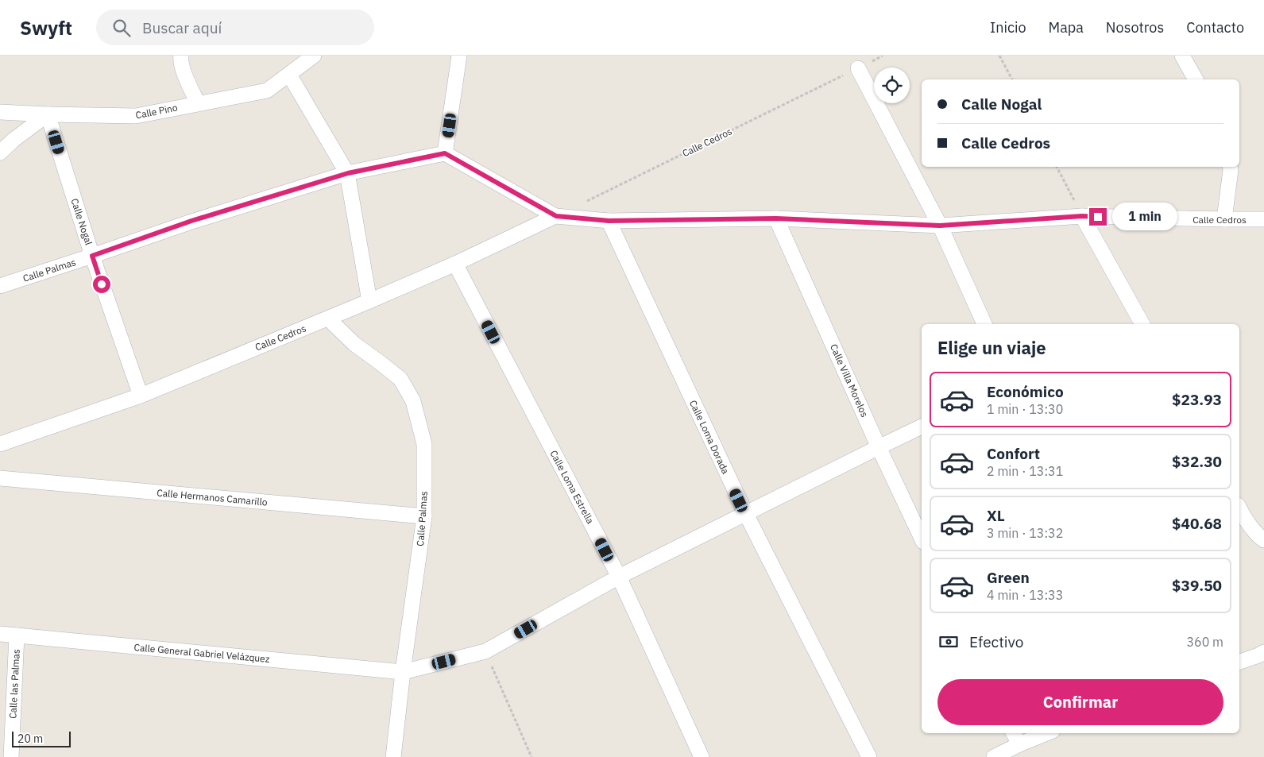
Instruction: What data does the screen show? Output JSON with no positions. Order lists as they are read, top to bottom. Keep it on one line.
{"streets":{"street":["Calle Pino","Calle Cedros","Calle Nogal","Calle Palmas","Calle Villa Morelos","Calle Loma Dorada","Calle Loma Estrella","Calle Hermanos Camarillo","Calle General Gabriel Velázquez","Calle las Palmas"]},"crossings":[["Calle Pino","Calle Nogal"],["Calle Cedros","Calle Nogal"],["Calle Cedros","Calle Palmas"],["Calle Cedros","Calle Villa Morelos"],["Calle Cedros","Calle Loma Dorada"],["Calle Cedros","Calle Loma Estrella"],["Calle Nogal","Calle Palmas"],["Calle Palmas","Calle Hermanos Camarillo"],["Calle Palmas","Calle General Gabriel Velázquez"],["Calle Villa Morelos","Calle General Gabriel Velázquez"],["Calle Loma Dorada","Calle General Gabriel Velázquez"],["Calle Loma Estrella","Calle General Gabriel Velázquez"],["Calle General Gabriel Velázquez","Calle las Palmas"]],"scale_bar":"20 m","page":{"header":"Swyft","search":"Buscar aquí","nav":["Inicio","Mapa","Nosotros","Contacto"],"banner":["Calle Nogal","Calle Cedros"],"bubble":"1 min","heading":"Elige un viaje","list":[{"name":"Económico","note":"1 min · 13:30","value":"$23.93"},{"name":"Confort","note":"2 min · 13:31","value":"$32.30"},{"name":"XL","note":"3 min · 13:32","value":"$40.68"},{"name":"Green","note":"4 min · 13:33","value":"$39.50"}],"pay":["Efectivo","360 m"],"buttons":"Confirmar","scale":"20 m"}}
